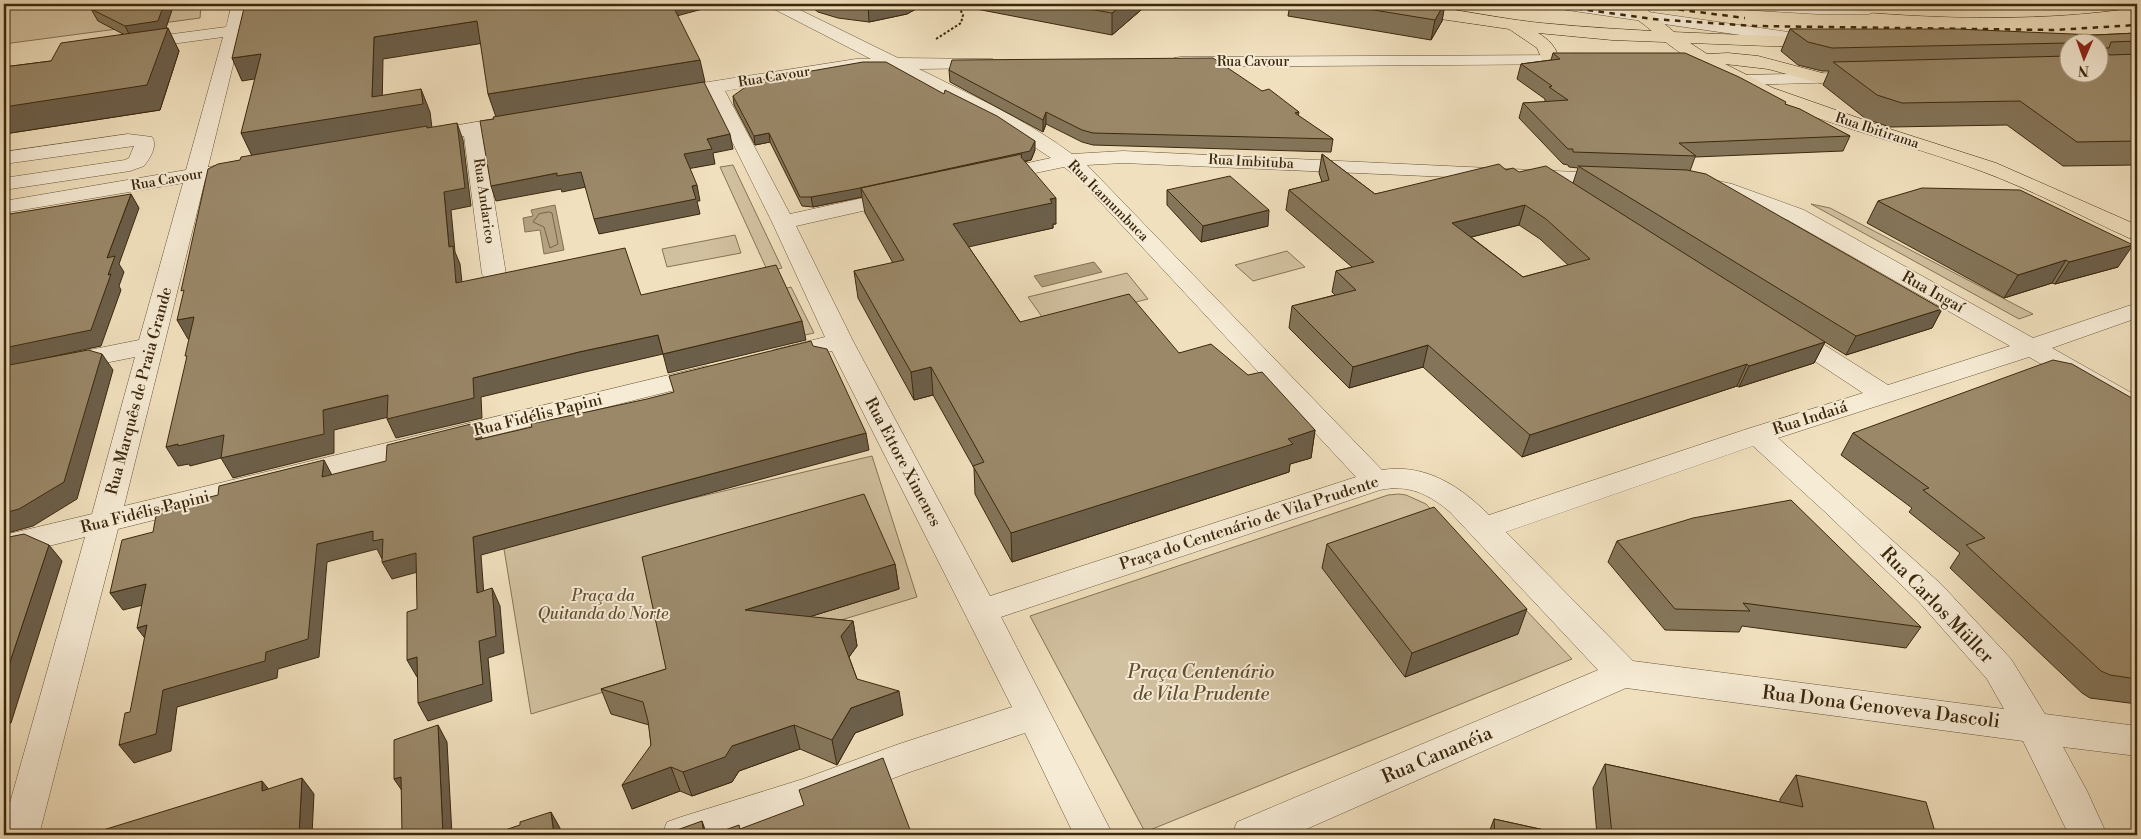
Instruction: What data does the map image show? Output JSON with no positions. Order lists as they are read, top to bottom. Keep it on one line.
{"streets":{"main road":["Rua Ibitirama"],"street":["Rua Cavour","Rua Imbituba","Rua Andarico","Rua Itamumbuca","Rua Ingaí","Rua Marquês de Praia Grande","Rua Fidélis Papini","Rua Indaiá","Rua Ettore Ximenes","Praça do Centenário de Vila Prudente","Rua Carlos Müller","Rua Dona Genoveva Dascoli","Rua Cananéia"]},"crossings":[["Rua Cavour","Rua Itamumbuca"],["Rua Cavour","Rua Marquês de Praia Grande"],["Rua Cavour","Rua Ettore Ximenes"],["Rua Imbituba","Rua Itamumbuca"],["Rua Itamumbuca","Praça do Centenário de Vila Prudente"],["Rua Ingaí","Rua Indaiá"],["Rua Marquês de Praia Grande","Rua Fidélis Papini"],["Rua Indaiá","Praça do Centenário de Vila Prudente"],["Rua Indaiá","Rua Carlos Müller"],["Rua Ettore Ximenes","Praça do Centenário de Vila Prudente"],["Praça do Centenário de Vila Prudente","Rua Dona Genoveva Dascoli"],["Praça do Centenário de Vila Prudente","Rua Cananéia"],["Rua Carlos Müller","Rua Dona Genoveva Dascoli"],["Rua Dona Genoveva Dascoli","Rua Cananéia"]],"parks":["Praça da Quitanda do Norte","Praça Centenário de Vila Prudente"],"north":"bottom"}
